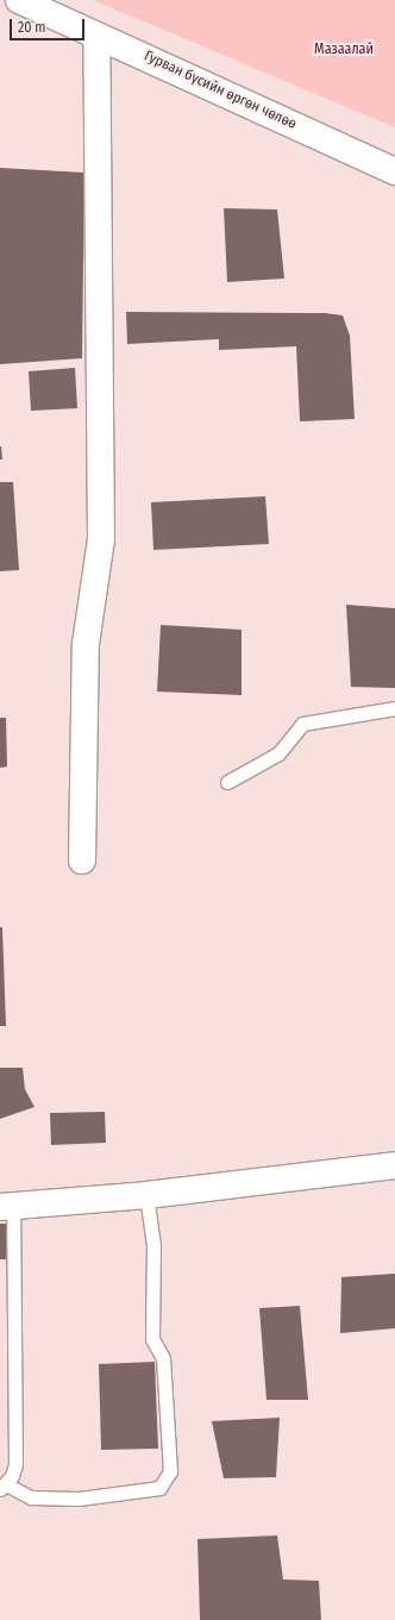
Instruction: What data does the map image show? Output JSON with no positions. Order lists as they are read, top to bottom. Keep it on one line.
{"streets":{"street":["Гурван бүсийн өргөн чөлөө"]},"parks":["Мазаалай"],"scale_bar":"20 m"}
